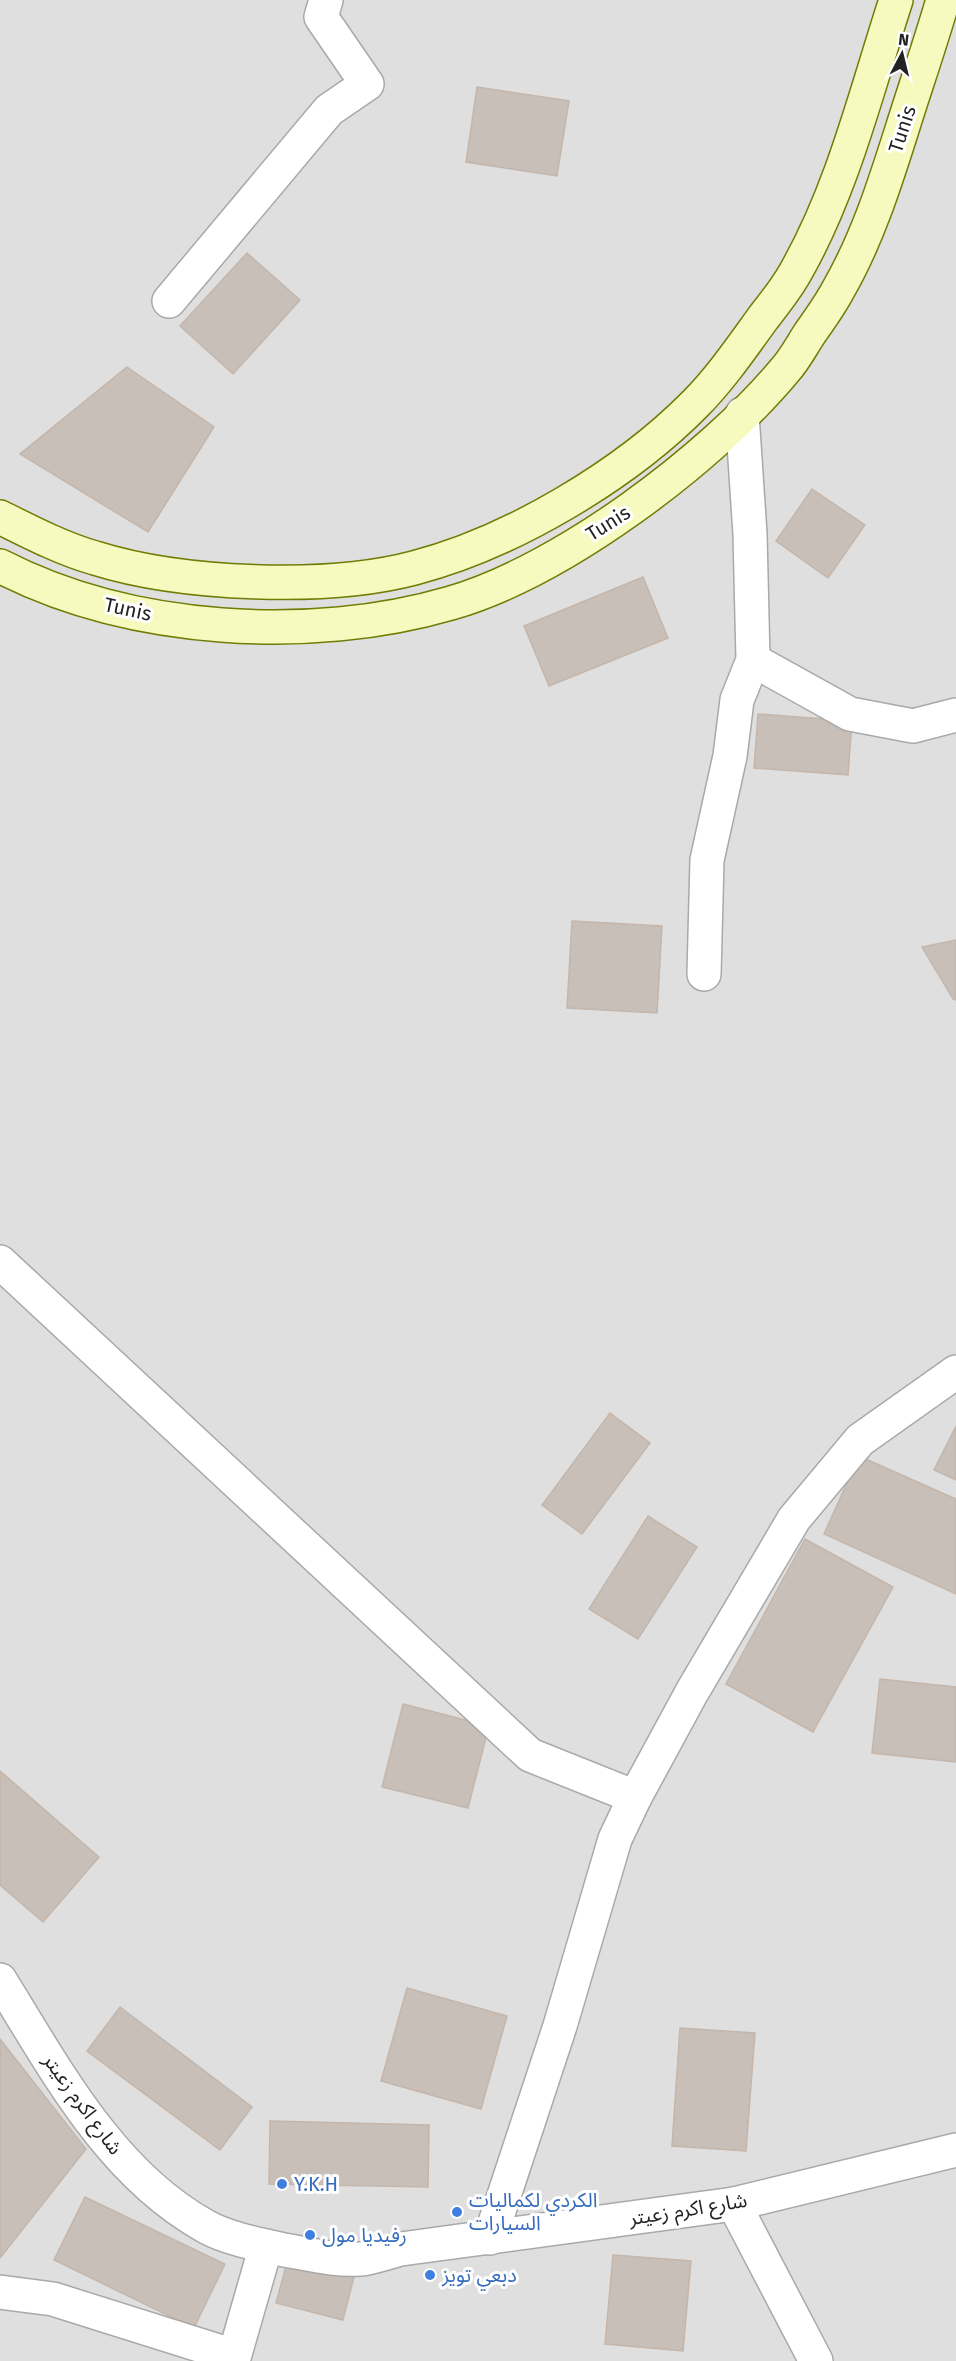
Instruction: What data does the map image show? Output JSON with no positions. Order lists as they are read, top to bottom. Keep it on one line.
{"streets":{"main road":["Tunis"],"street":["شارع اكرم زعيتر"]},"places":["Y.K.H","الكردي لكماليات السيارات","رفيديا مول","دبعي تويز"],"north":"top"}
